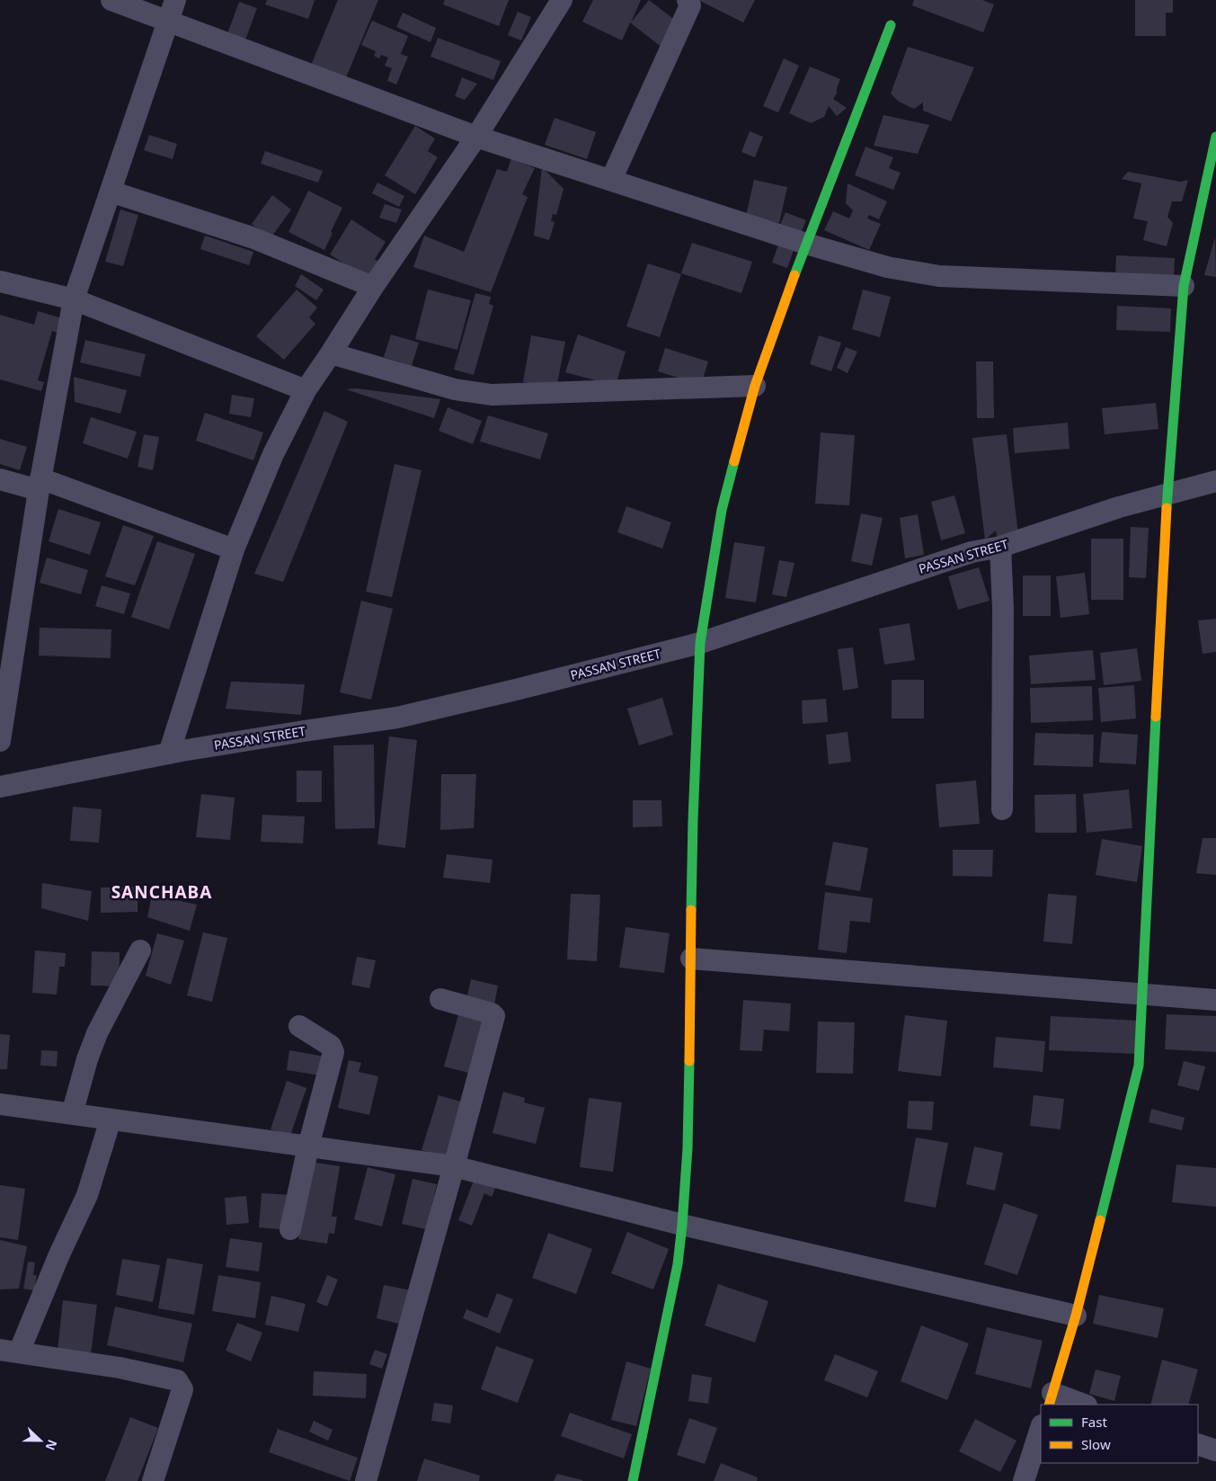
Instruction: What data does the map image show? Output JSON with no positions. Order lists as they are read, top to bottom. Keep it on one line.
{"streets":{"street":["PASSAN STREET"]},"districts":["SANCHABA"],"legend":["Fast","Slow"],"north":"right"}
